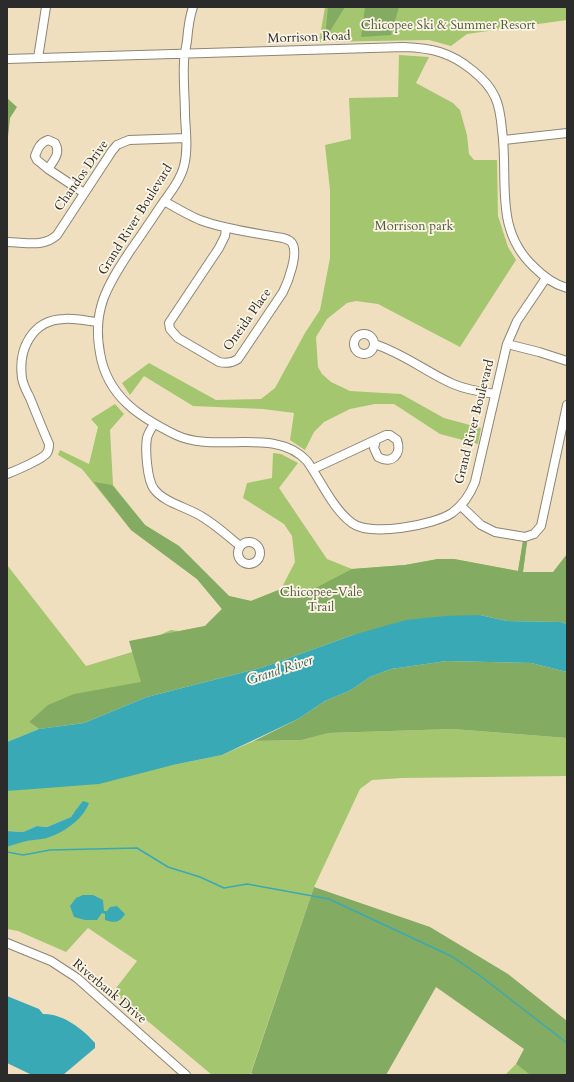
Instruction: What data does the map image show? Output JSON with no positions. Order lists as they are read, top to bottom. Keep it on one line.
{"streets":{"street":["Morrison Road","Chandos Drive","Grand River Boulevard","Oneida Place","Riverbank Drive"]},"crossings":[["Morrison Road","Grand River Boulevard"],["Chandos Drive","Grand River Boulevard"],["Grand River Boulevard","Oneida Place"]],"water":["Grand River"],"parks":["Chicopee Ski & Summer Resort","Morrison park","Chicopee-Vale Trail"]}
